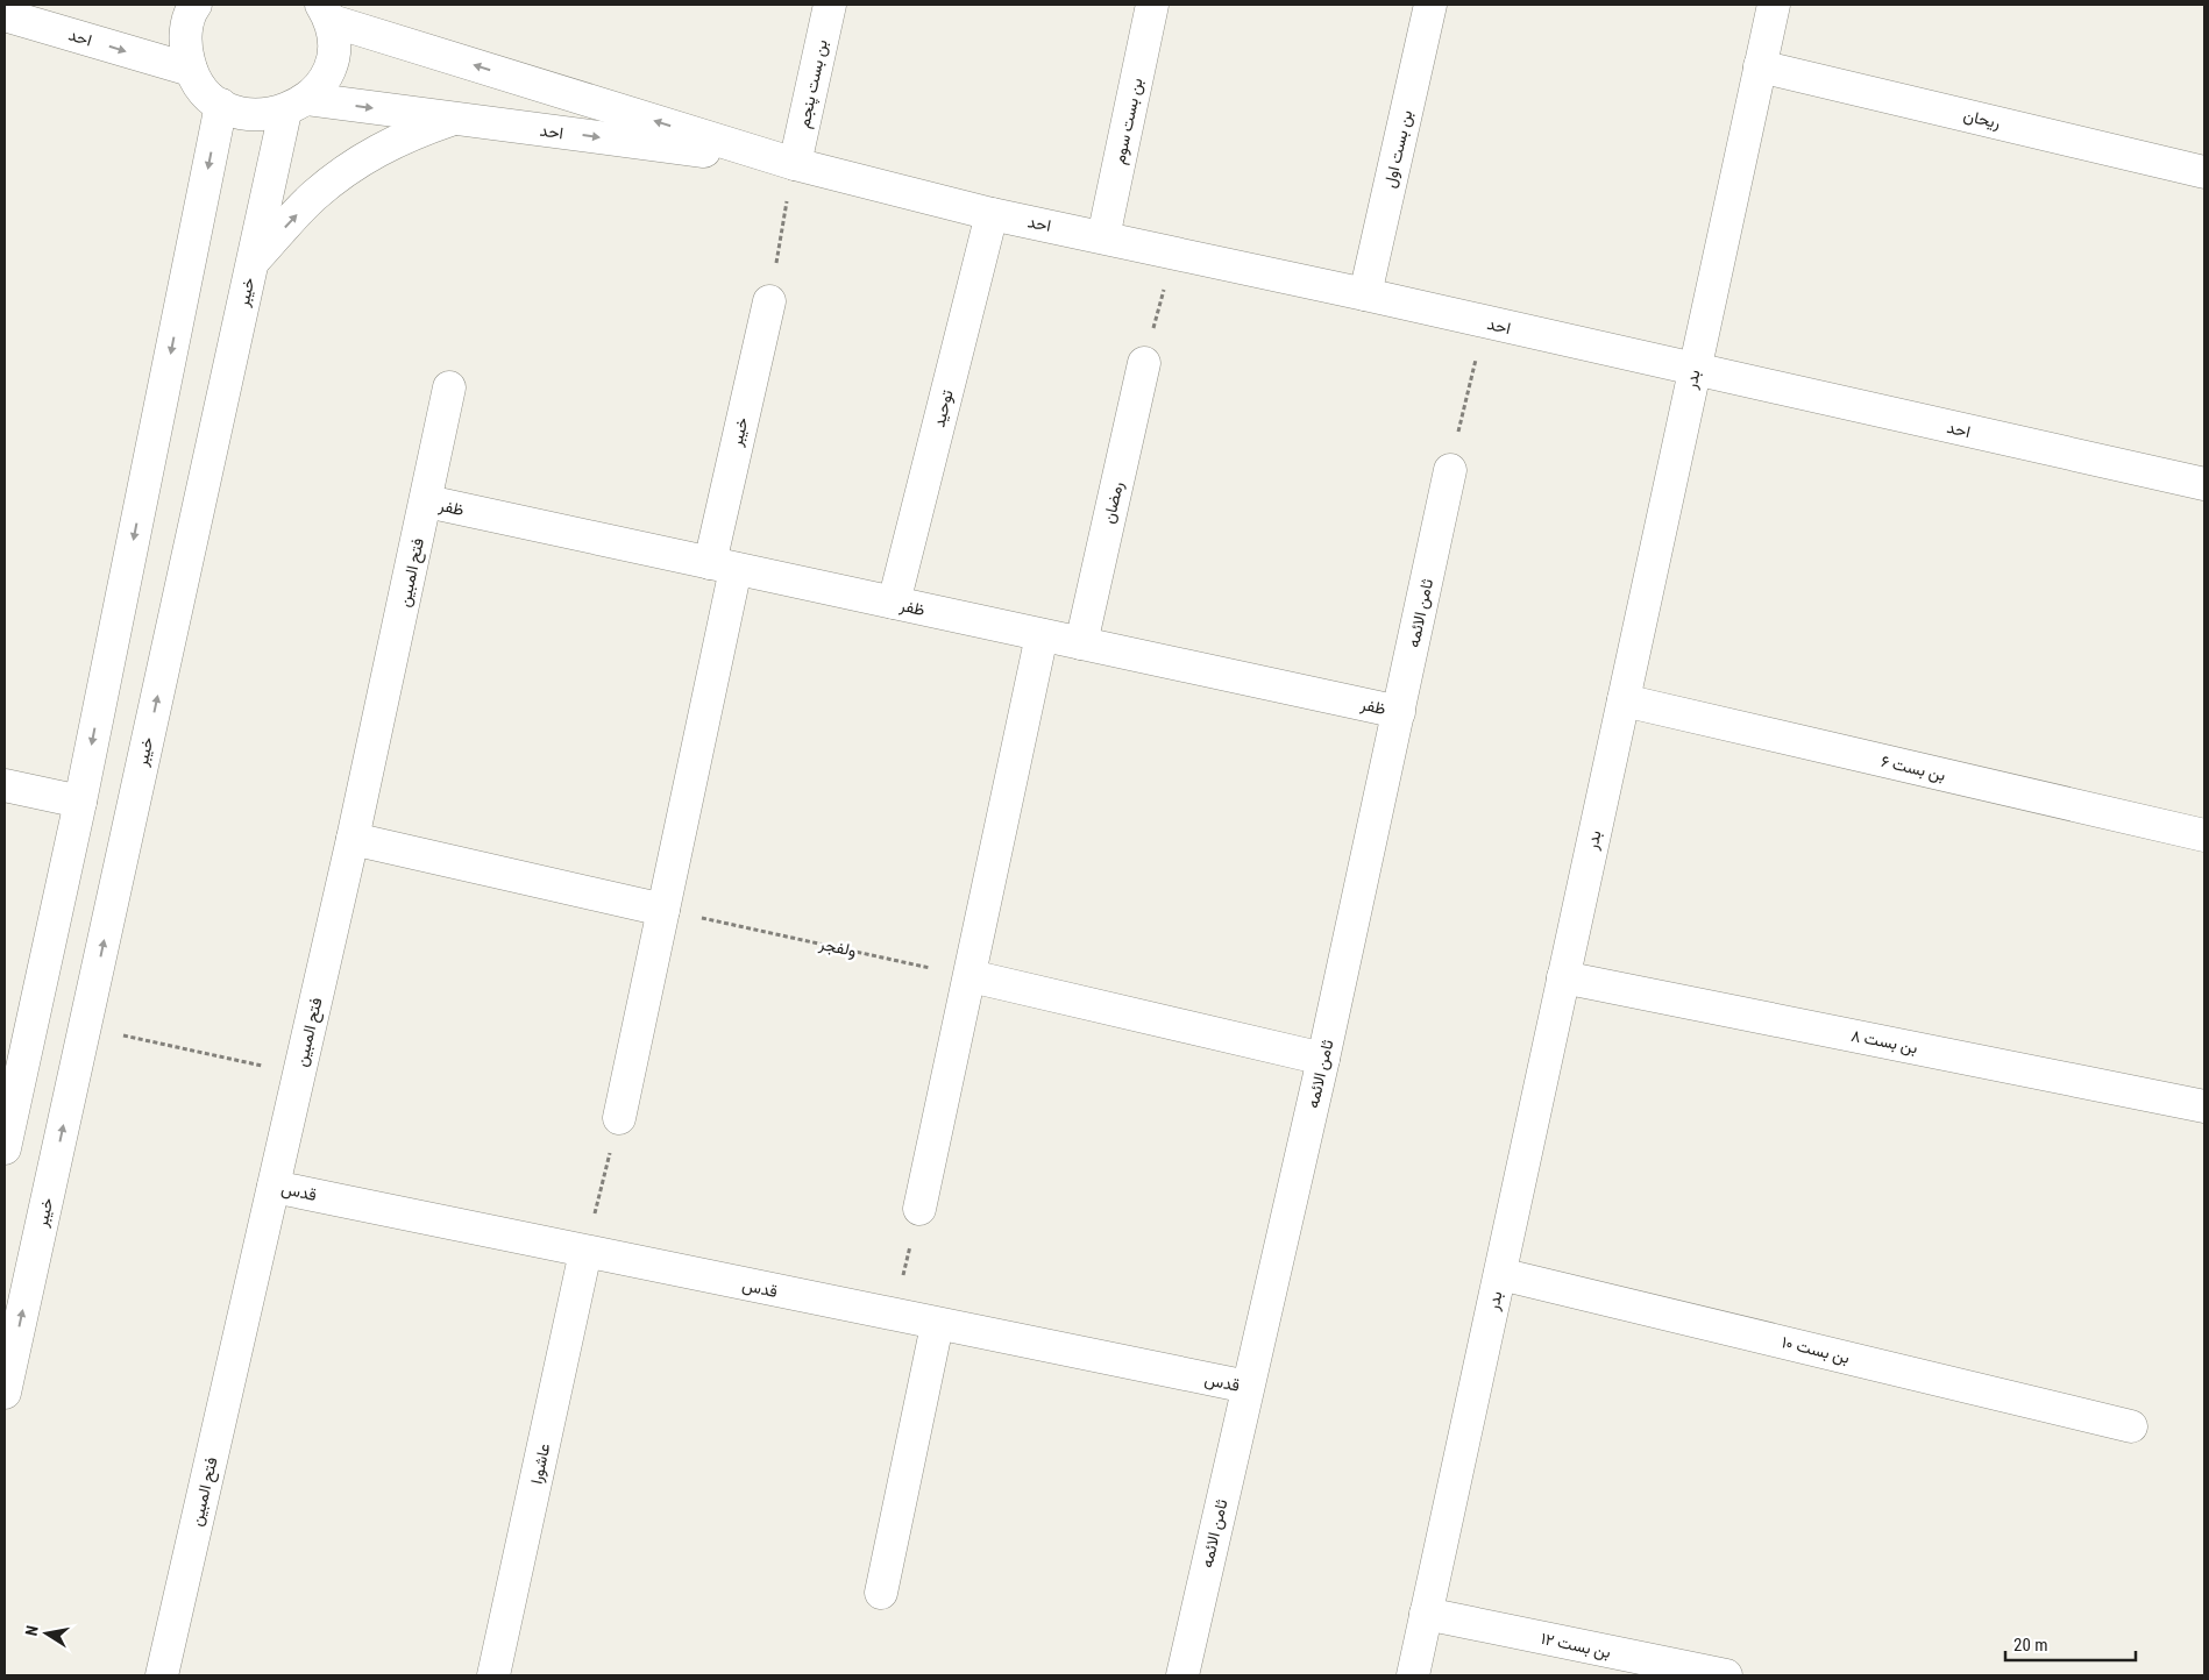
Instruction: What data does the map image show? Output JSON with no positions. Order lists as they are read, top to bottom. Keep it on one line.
{"streets":{"street":["احد","بن بست پنجم","ریحان","بن بست سوم","بن بست اول","خیبر","بدر","توحید","رمضان","ظفر","فتح المبین","ثامن الائمه","بن بست ۶","بن بست ۸","قدس","بن بست ۱۰","عاشورا","بن بست ۱۲"],"path":["ولفجر"]},"crossings":[["احد","بن بست پنجم"],["احد","بن بست سوم"],["احد","بن بست اول"],["احد","خیبر"],["احد","بدر"],["احد","توحید"],["ریحان","بدر"],["خیبر","ظفر"],["خیبر","ولفجر"],["بدر","بن بست ۶"],["بدر","بن بست ۸"],["بدر","بن بست ۱۰"],["بدر","بن بست ۱۲"],["توحید","ظفر"],["رمضان","ظفر"],["ظفر","فتح المبین"],["ظفر","ثامن الائمه"],["فتح المبین","قدس"],["ثامن الائمه","قدس"],["قدس","عاشورا"]],"scale_bar":"20 m","north":"left"}
